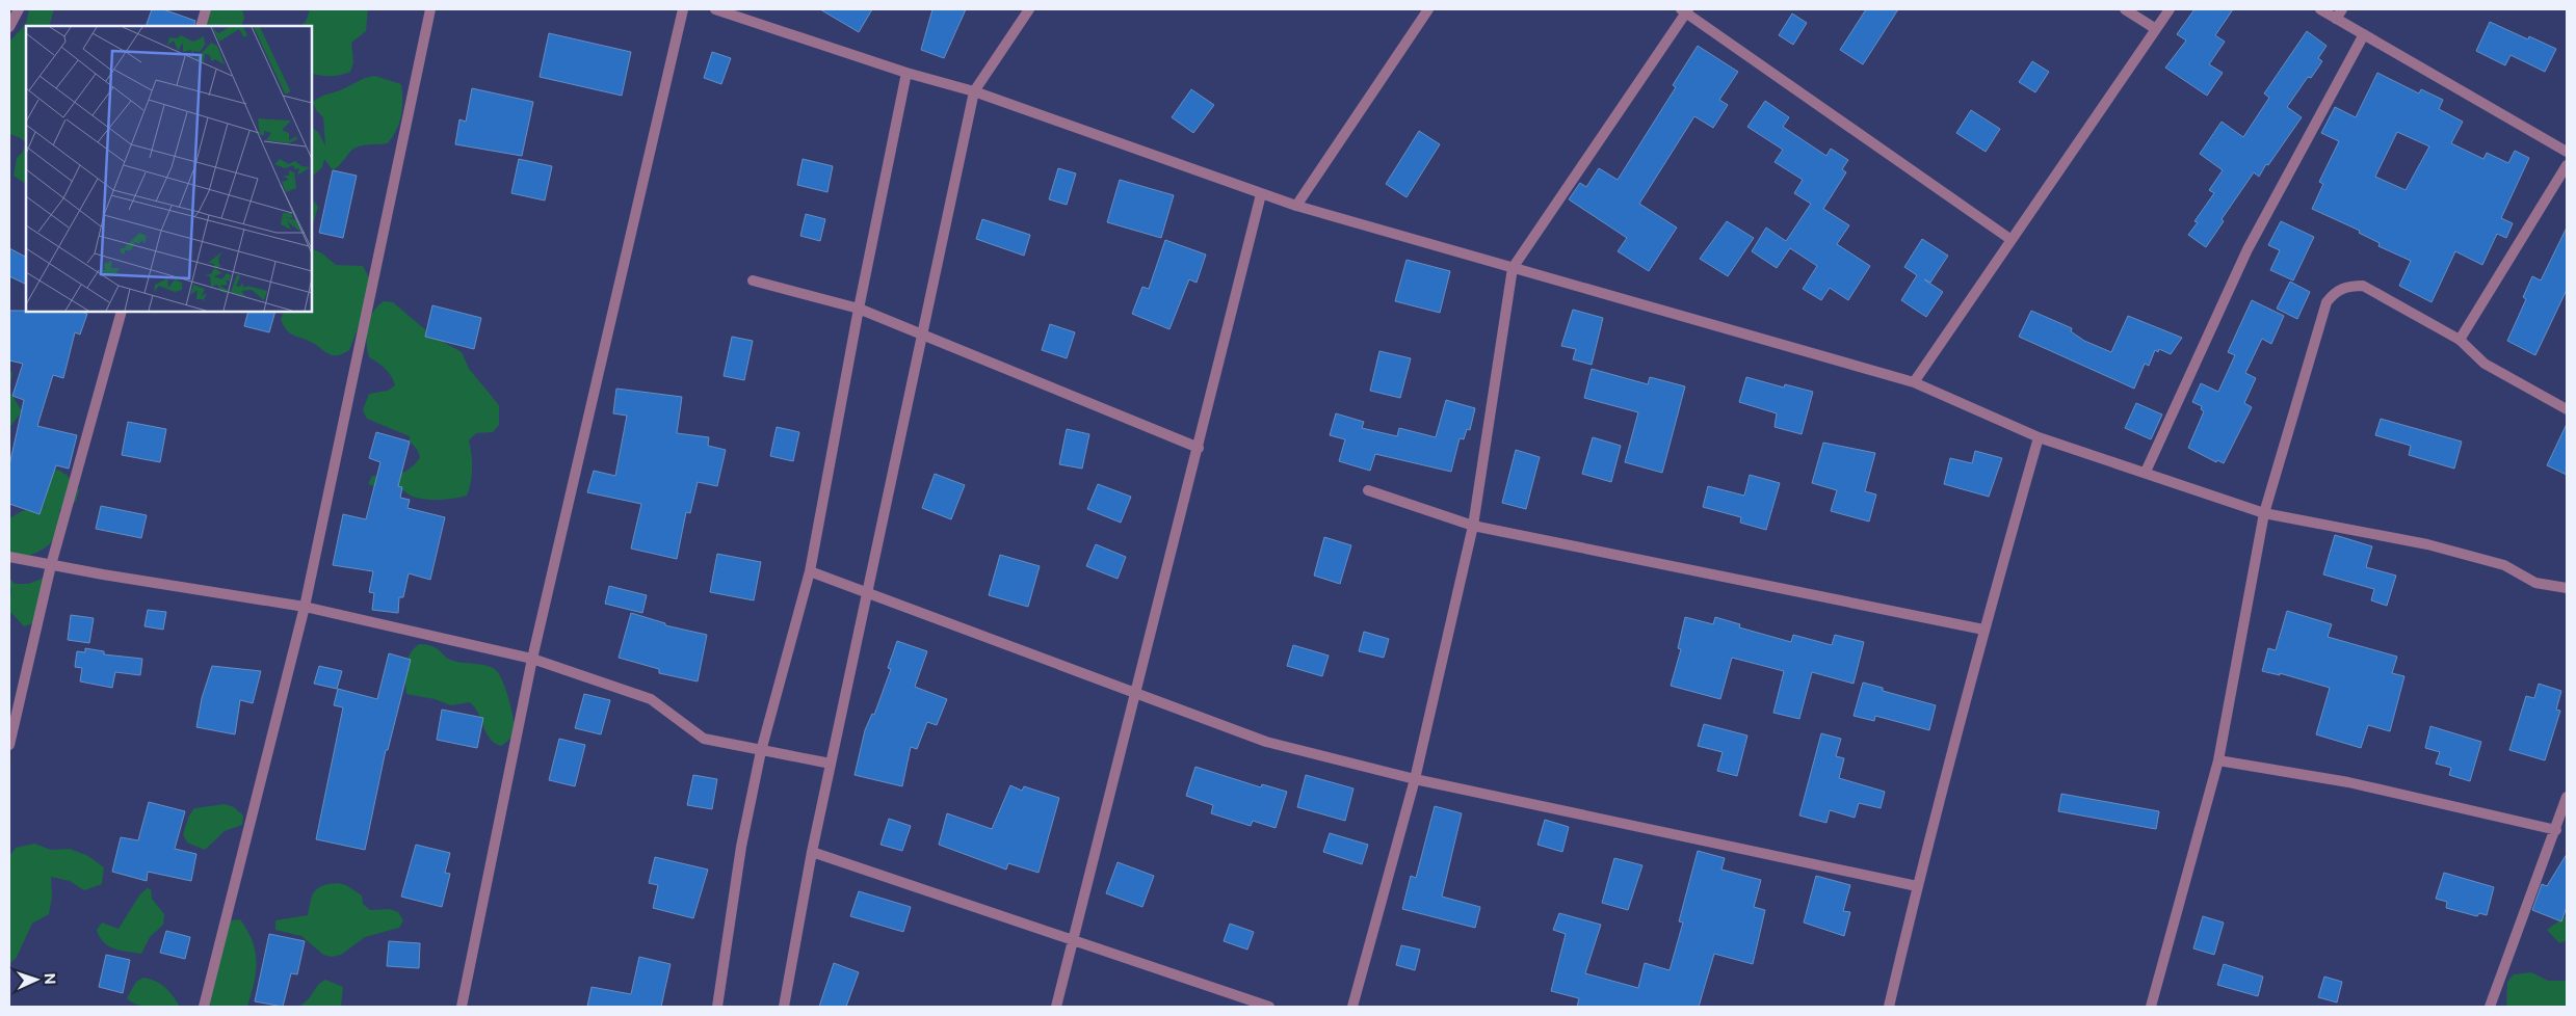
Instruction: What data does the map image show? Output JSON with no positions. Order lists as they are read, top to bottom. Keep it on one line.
{"north":"right"}
